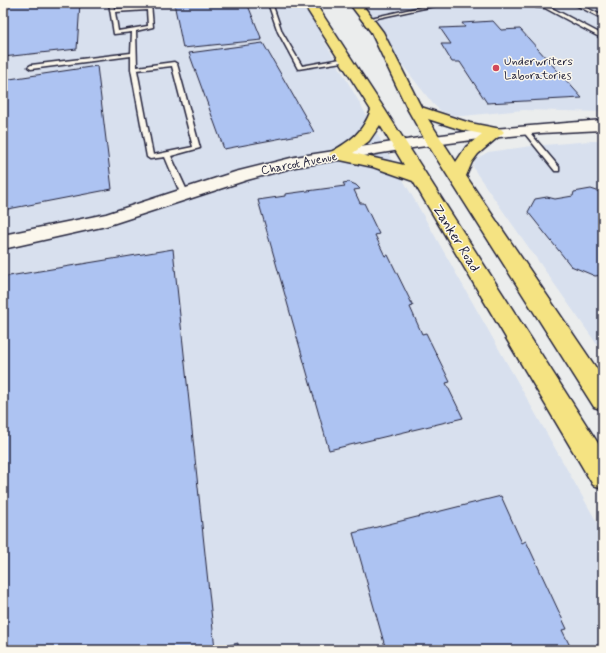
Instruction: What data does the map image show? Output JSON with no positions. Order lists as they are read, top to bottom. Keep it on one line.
{"streets":{"main road":["Charcot Avenue","Zanker Road"]},"crossings":[["Charcot Avenue","Zanker Road"]],"places":["Underwriters Laboratories"]}
